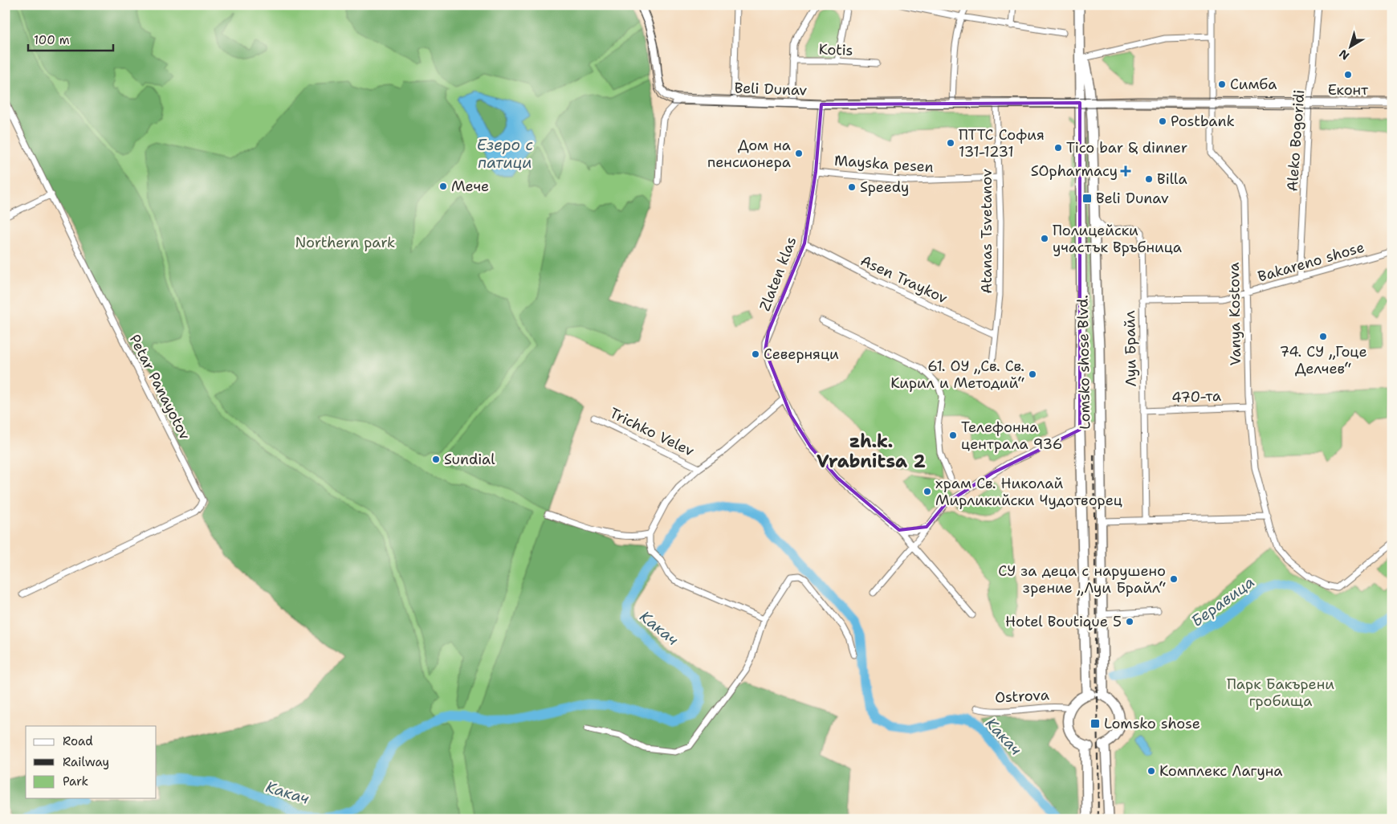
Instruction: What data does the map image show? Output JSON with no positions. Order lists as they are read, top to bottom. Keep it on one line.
{"streets":{"main road":["Lomsko shose Blvd."],"street":["Kotis","Beli Dunav","Aleko Bogoridi","Mayska pesen","Atanas Tsvetanov","Bakareno shose","Zlaten klas","Asen Traykov","Vanya Kostova","Луи Брайл","Petar Panayotov","470-та","Trichko Velev","Ostrova"]},"crossings":[["Beli Dunav","Aleko Bogoridi"],["Beli Dunav","Atanas Tsvetanov"],["Beli Dunav","Zlaten klas"],["Beli Dunav","Vanya Kostova"],["Beli Dunav","Lomsko shose Blvd."],["Aleko Bogoridi","Bakareno shose"],["Mayska pesen","Atanas Tsvetanov"],["Mayska pesen","Zlaten klas"],["Atanas Tsvetanov","Asen Traykov"],["Bakareno shose","Vanya Kostova"],["Bakareno shose","Луи Брайл"],["Zlaten klas","Asen Traykov"],["Zlaten klas","Trichko Velev"],["Vanya Kostova","470-та"],["Луи Брайл","Lomsko shose Blvd."],["Луи Брайл","470-та"]],"districts":["zh.k. Vrabnitsa 2"],"water":["Езеро с патици","Беравица","Какач"],"parks":["Northern park","Парк Бакърени гробища"],"places":{"other":["Еконт","Симба","Postbank","ПТТС София 131-1231","Tico bar & dinner","Дом на пенсионера","Billa","Мече","Speedy","Полицейски участък Връбница","74. СУ „Гоце Делчев“","Северняци","61. ОУ „Св. Св. Кирил и Методий“","Телефонна централа 936","Sundial","храм Св. Николай Мирликийски Чудотворец","СУ за деца с нарушено зрение „Луи Брайл“","Hotel Boutique 5","Комплекс Лагуна"],"health":["SOpharmacy"],"transit":["Beli Dunav","Lomsko shose"]},"legend":["Road","Railway","Park"],"scale_bar":"100 m","north":"bottom left"}
